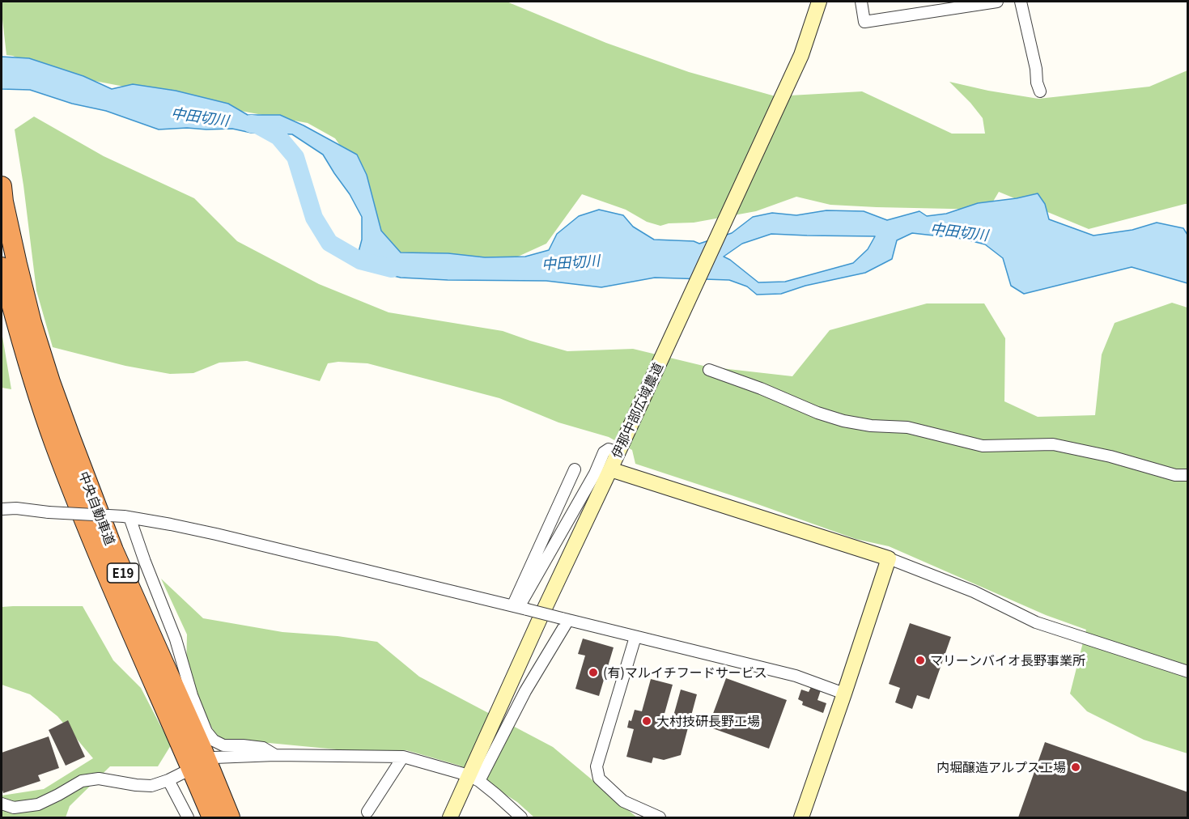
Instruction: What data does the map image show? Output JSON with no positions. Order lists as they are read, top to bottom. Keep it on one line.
{"streets":{"highway":["中央自動車道","E19"],"street":["伊那中部広域農道"]},"water":["中田切川"],"places":["マリーンバイオ長野事業所","(有)マルイチフードサービス","大村技研長野工場","内堀醸造アルプス工場"]}
